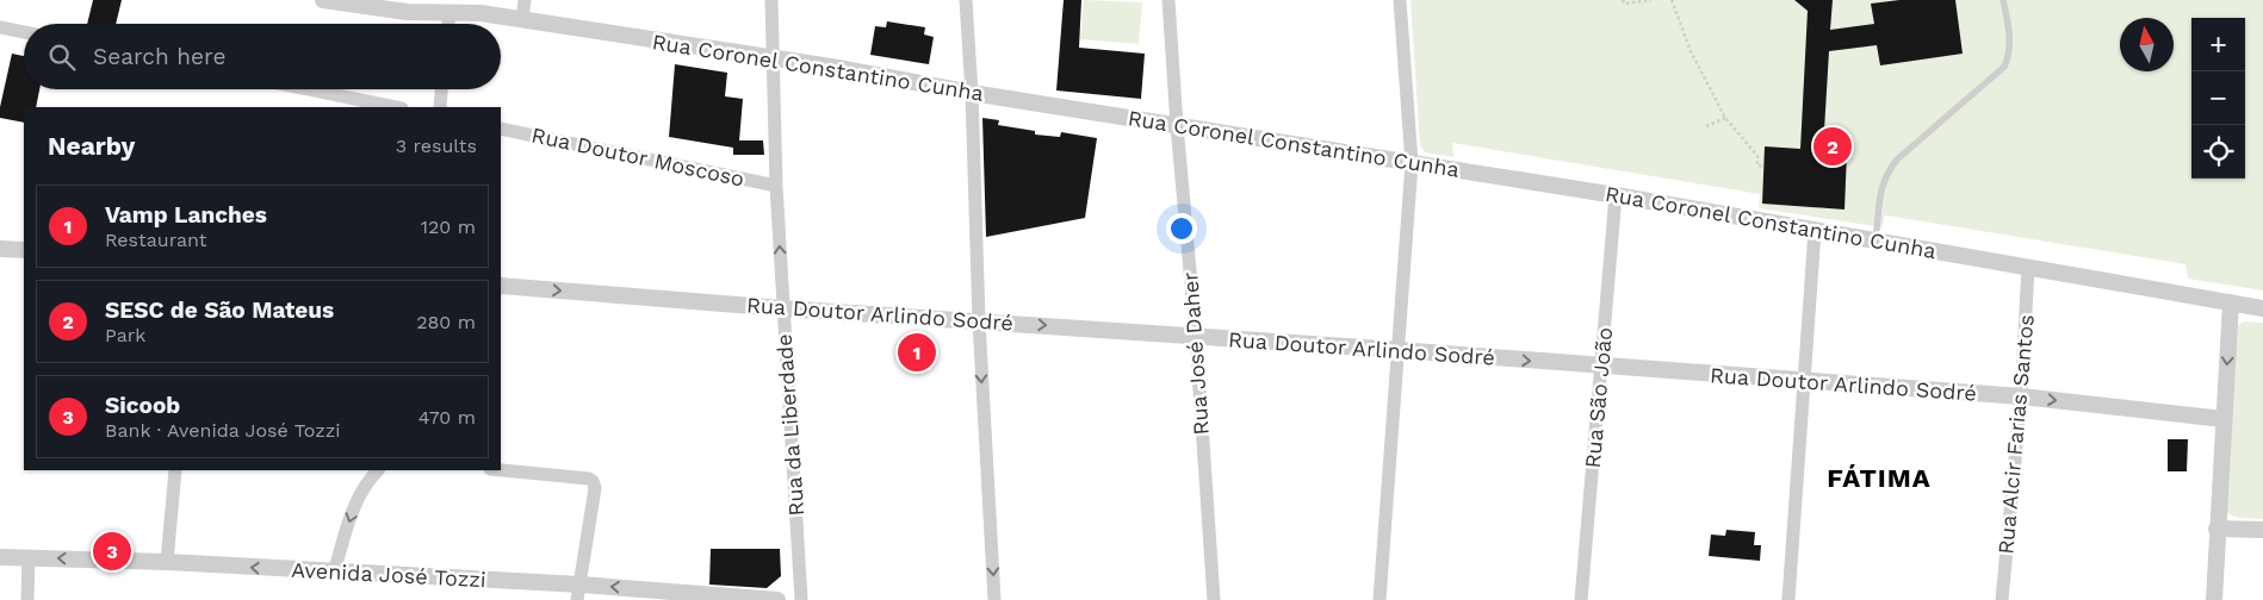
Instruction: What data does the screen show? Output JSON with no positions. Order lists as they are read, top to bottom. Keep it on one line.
{"streets":{"street":["Rua Coronel Constantino Cunha","Rua Doutor Moscoso","Rua Doutor Arlindo Sodré","Rua José Daher","Rua São João","Rua da Liberdade","Rua Alcir Farias Santos","Avenida José Tozzi"]},"crossings":[["Rua Coronel Constantino Cunha","Rua José Daher"],["Rua Coronel Constantino Cunha","Rua São João"],["Rua Coronel Constantino Cunha","Rua da Liberdade"],["Rua Coronel Constantino Cunha","Rua Alcir Farias Santos"],["Rua Doutor Moscoso","Rua da Liberdade"],["Rua Doutor Arlindo Sodré","Rua José Daher"],["Rua Doutor Arlindo Sodré","Rua São João"],["Rua Doutor Arlindo Sodré","Rua da Liberdade"],["Rua Doutor Arlindo Sodré","Rua Alcir Farias Santos"]],"one_way":["Rua Doutor Arlindo Sodré","Avenida José Tozzi"],"districts":["FÁTIMA"],"north":"top","page":{"map_buttons":["+","−"],"search":"Search here","heading":["Nearby","3 results"],"pins":["2","1","3"],"list":[{"mark":"1","name":"Vamp Lanches","note":"Restaurant","value":"120 m"},{"mark":"2","name":"SESC de São Mateus","note":"Park","value":"280 m"},{"mark":"3","name":"Sicoob","note":"Bank · Avenida José Tozzi","value":"470 m"}]}}
